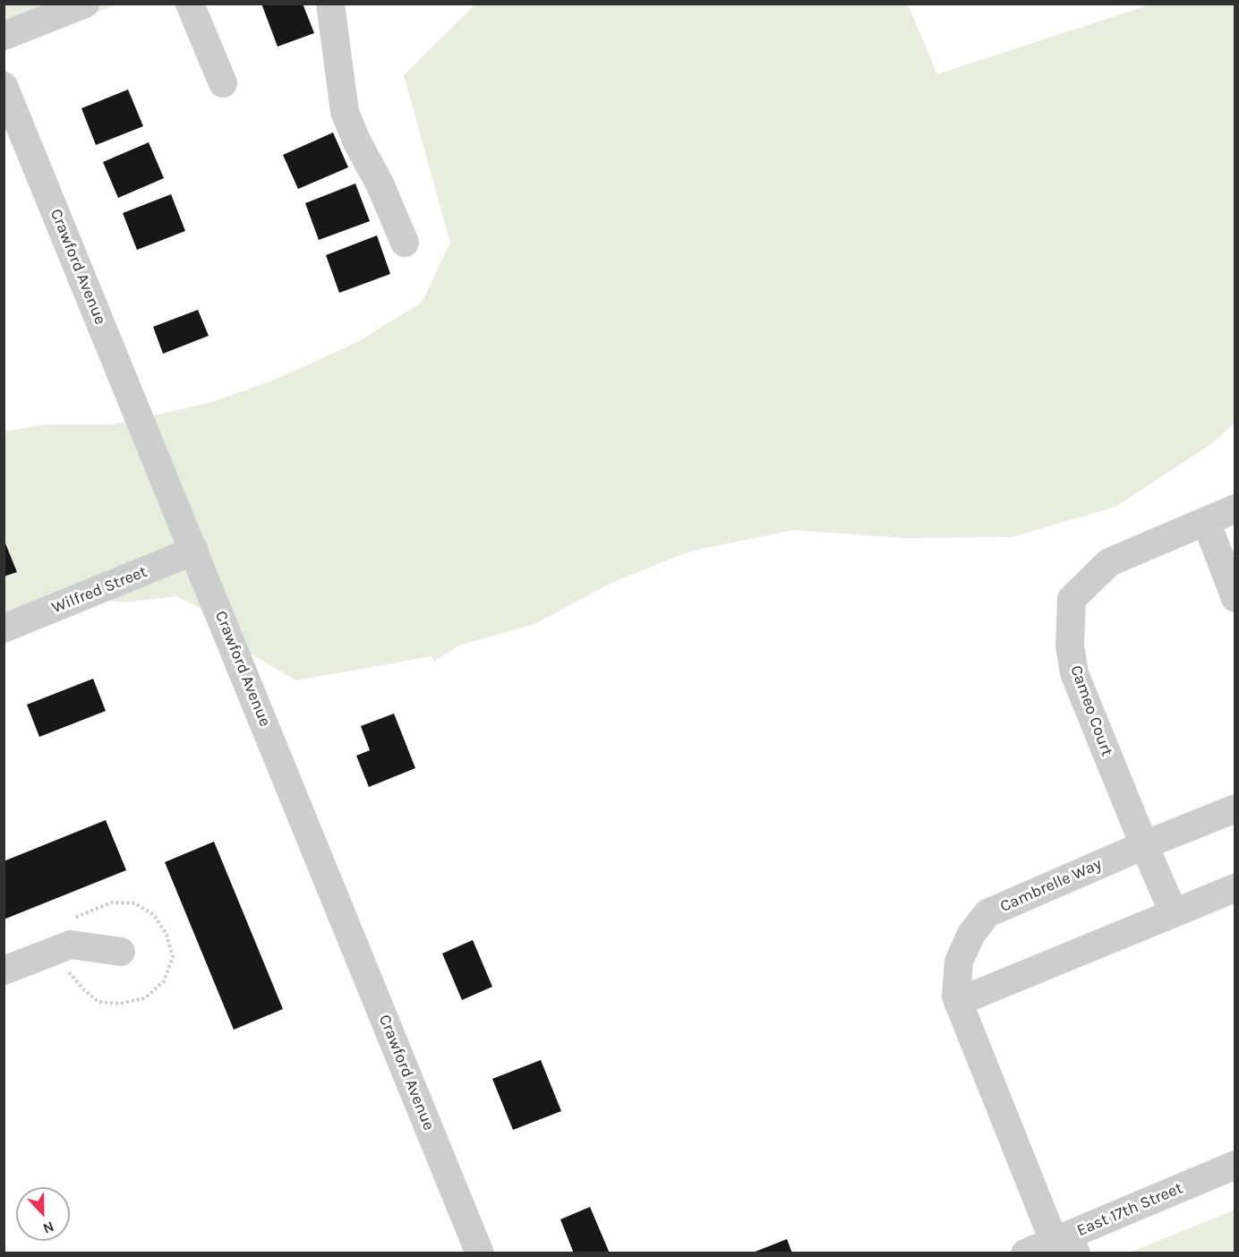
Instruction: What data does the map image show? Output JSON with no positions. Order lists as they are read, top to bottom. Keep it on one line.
{"streets":{"street":["Crawford Avenue","Wilfred Street","Cameo Court","Cambrelle Way","East 17th Street"]},"crossings":[["Crawford Avenue","Wilfred Street"],["Cameo Court","Cambrelle Way"],["Cambrelle Way","East 17th Street"]],"north":"bottom"}
